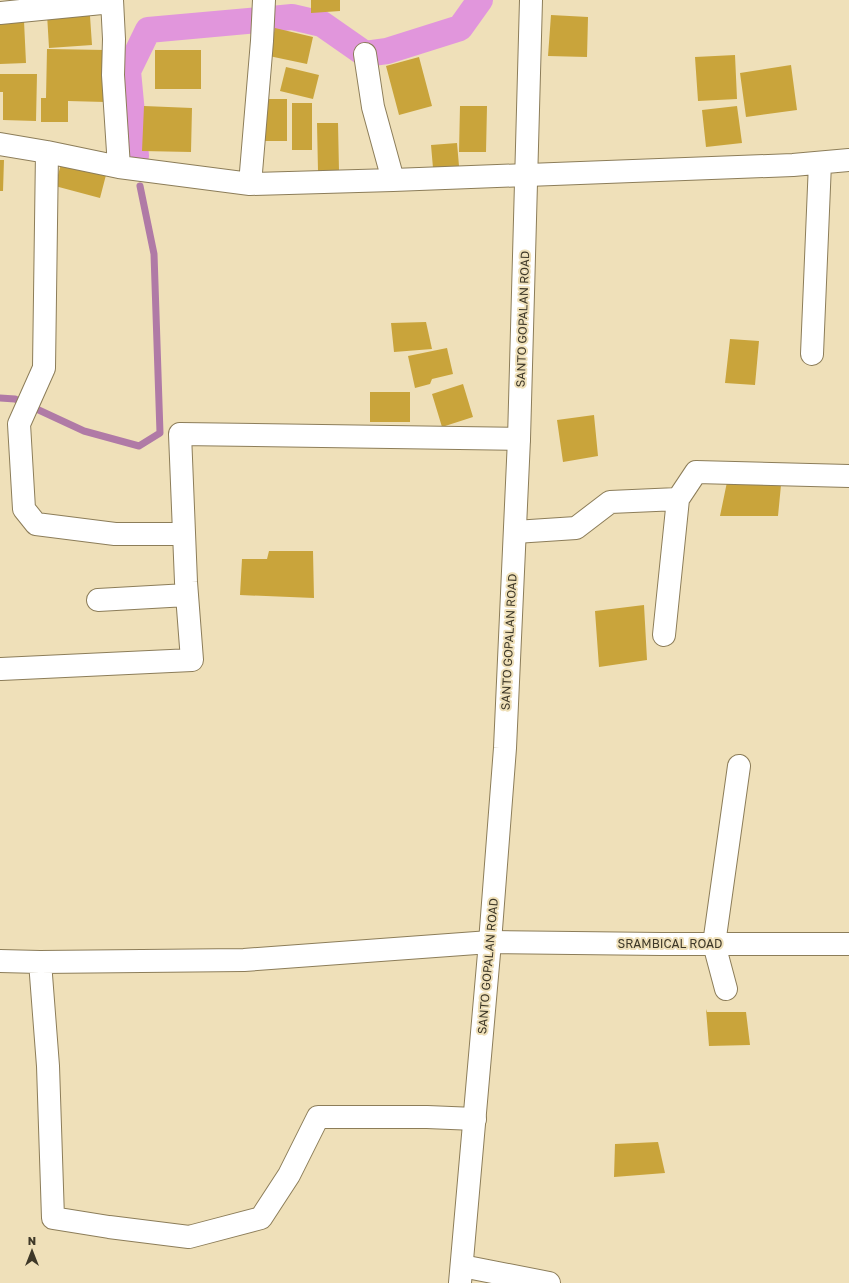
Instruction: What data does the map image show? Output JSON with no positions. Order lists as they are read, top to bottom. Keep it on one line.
{"streets":{"street":["SANTO GOPALAN ROAD","SRAMBICAL ROAD"]},"crossings":[["SANTO GOPALAN ROAD","SRAMBICAL ROAD"]],"north":"top"}
